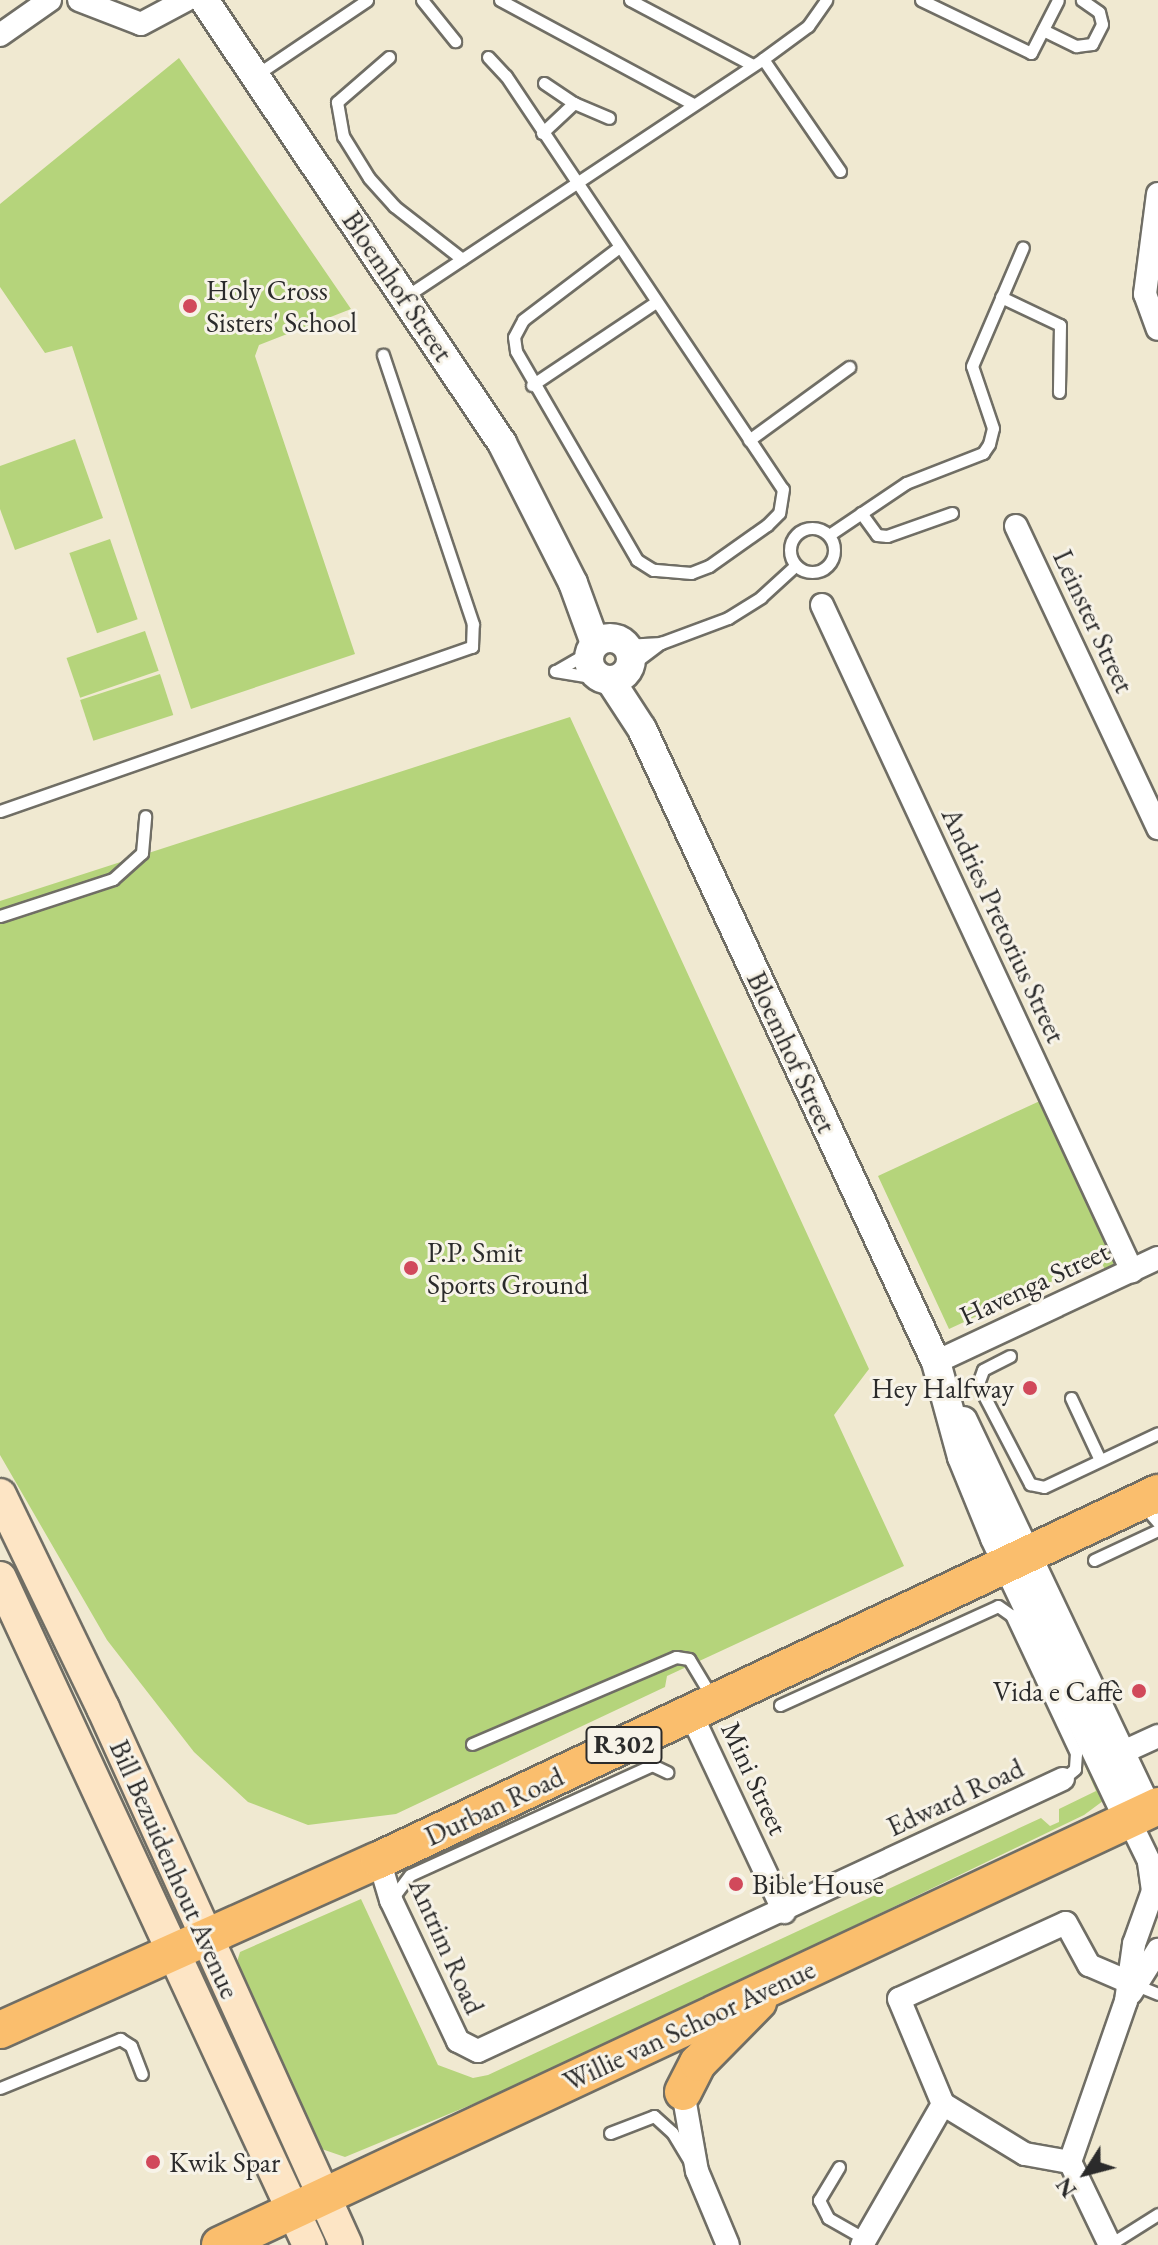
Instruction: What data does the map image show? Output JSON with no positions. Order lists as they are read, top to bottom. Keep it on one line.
{"streets":{"main road":["R302","Durban Road","Bill Bezuidenhout Avenue","Willie van Schoor Avenue"],"street":["Bloemhof Street","Leinster Street","Andries Pretorius Street","Havenga Street","Mini Street","Edward Road","Antrim Road"]},"crossings":[["Bloemhof Street","Havenga Street"],["Bloemhof Street","Durban Road"],["Bloemhof Street","Willie van Schoor Avenue"],["Andries Pretorius Street","Havenga Street"],["Mini Street","Edward Road"],["Mini Street","Durban Road"],["Edward Road","Antrim Road"],["Durban Road","Bill Bezuidenhout Avenue"],["Durban Road","Antrim Road"],["Bill Bezuidenhout Avenue","Willie van Schoor Avenue"]],"places":["Holy Cross Sisters' School","P.P. Smit Sports Ground","Hey Halfway","Vida e Caffè","Bible House","Kwik Spar"],"north":"bottom left"}
